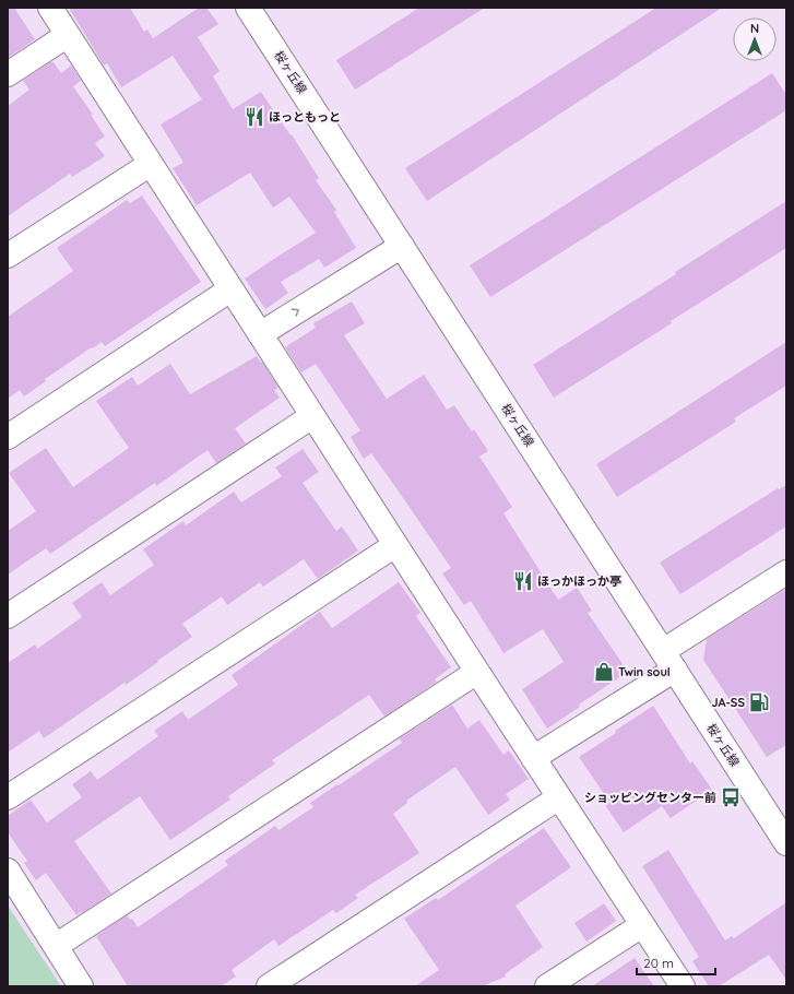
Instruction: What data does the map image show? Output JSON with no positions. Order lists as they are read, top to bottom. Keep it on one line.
{"streets":{"street":["桜ヶ丘線"]},"places":{"restaurant":["ほっともっと","ほっかほっか亭"],"shop":["Twin soul"],"fuel station":["JA-SS"],"bus stop":["ショッピングセンター前"]},"scale_bar":"20 m","north":"top"}
